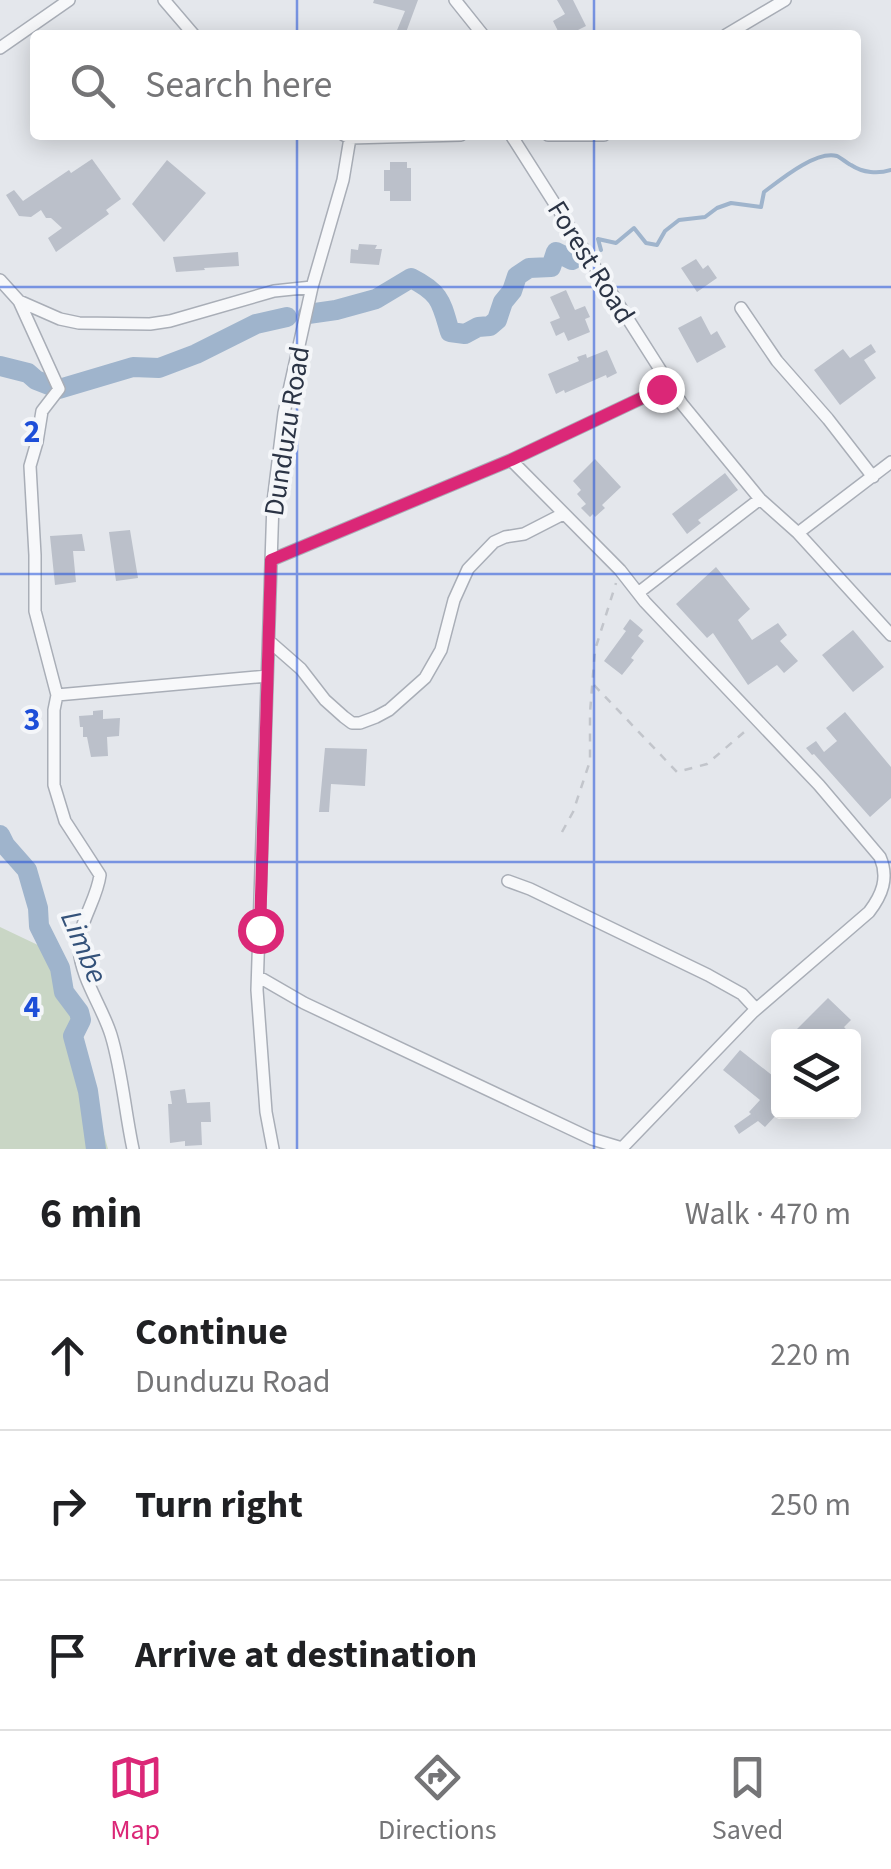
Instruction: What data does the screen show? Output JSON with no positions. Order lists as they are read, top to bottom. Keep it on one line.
{"streets":{"street":["Forest Road","Dunduzu Road"]},"water":["Limbe"],"page":{"search":"Search here","heading":["6 min","Walk · 470 m"],"list":[["Continue","Dunduzu Road","220 m"],["Turn right","250 m"],"Arrive at destination"],"nav":["Map","Directions","Saved"]},"grid":{"rows":["2","3","4"]}}
